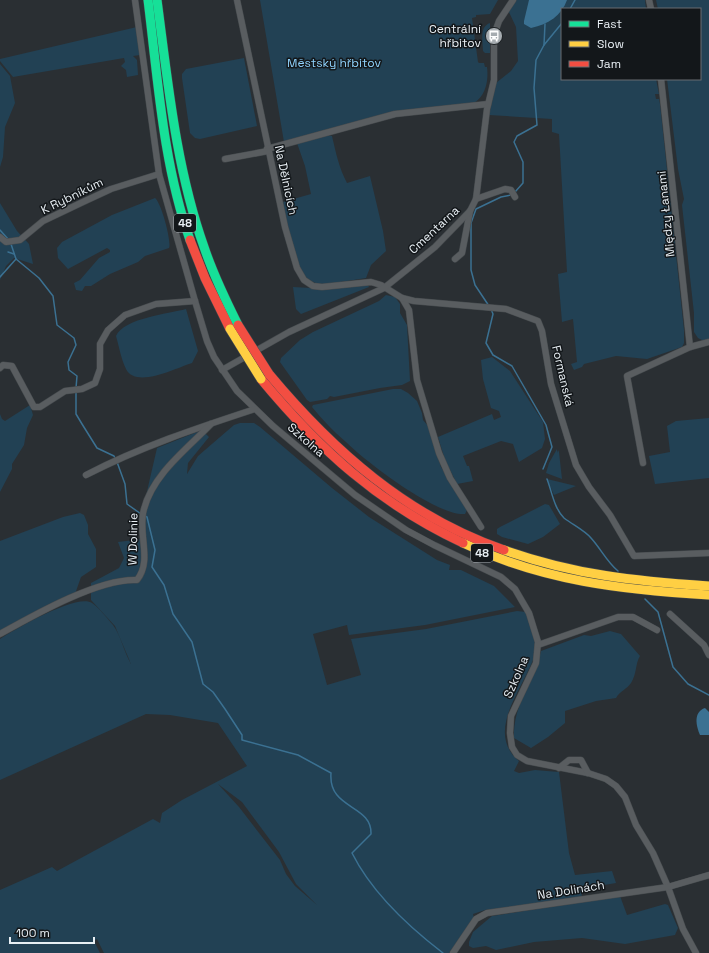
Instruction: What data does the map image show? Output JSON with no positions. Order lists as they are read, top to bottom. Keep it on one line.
{"streets":{"highway":["48"],"street":["Na Dělnicích","K Rybníkům","Między Łanami","Cmentarna","Formanská","Szkolna","W Dolinie","Na Dolinách"]},"crossings":[["Na Dělnicích","Cmentarna"],["K Rybníkům","Szkolna"],["Cmentarna","Szkolna"],["Szkolna","Na Dolinách"]],"parks":["Městský hřbitov"],"places":{"bus stop":["Centrální hřbitov"]},"legend":["Fast","Slow","Jam"],"scale_bar":"100 m"}
